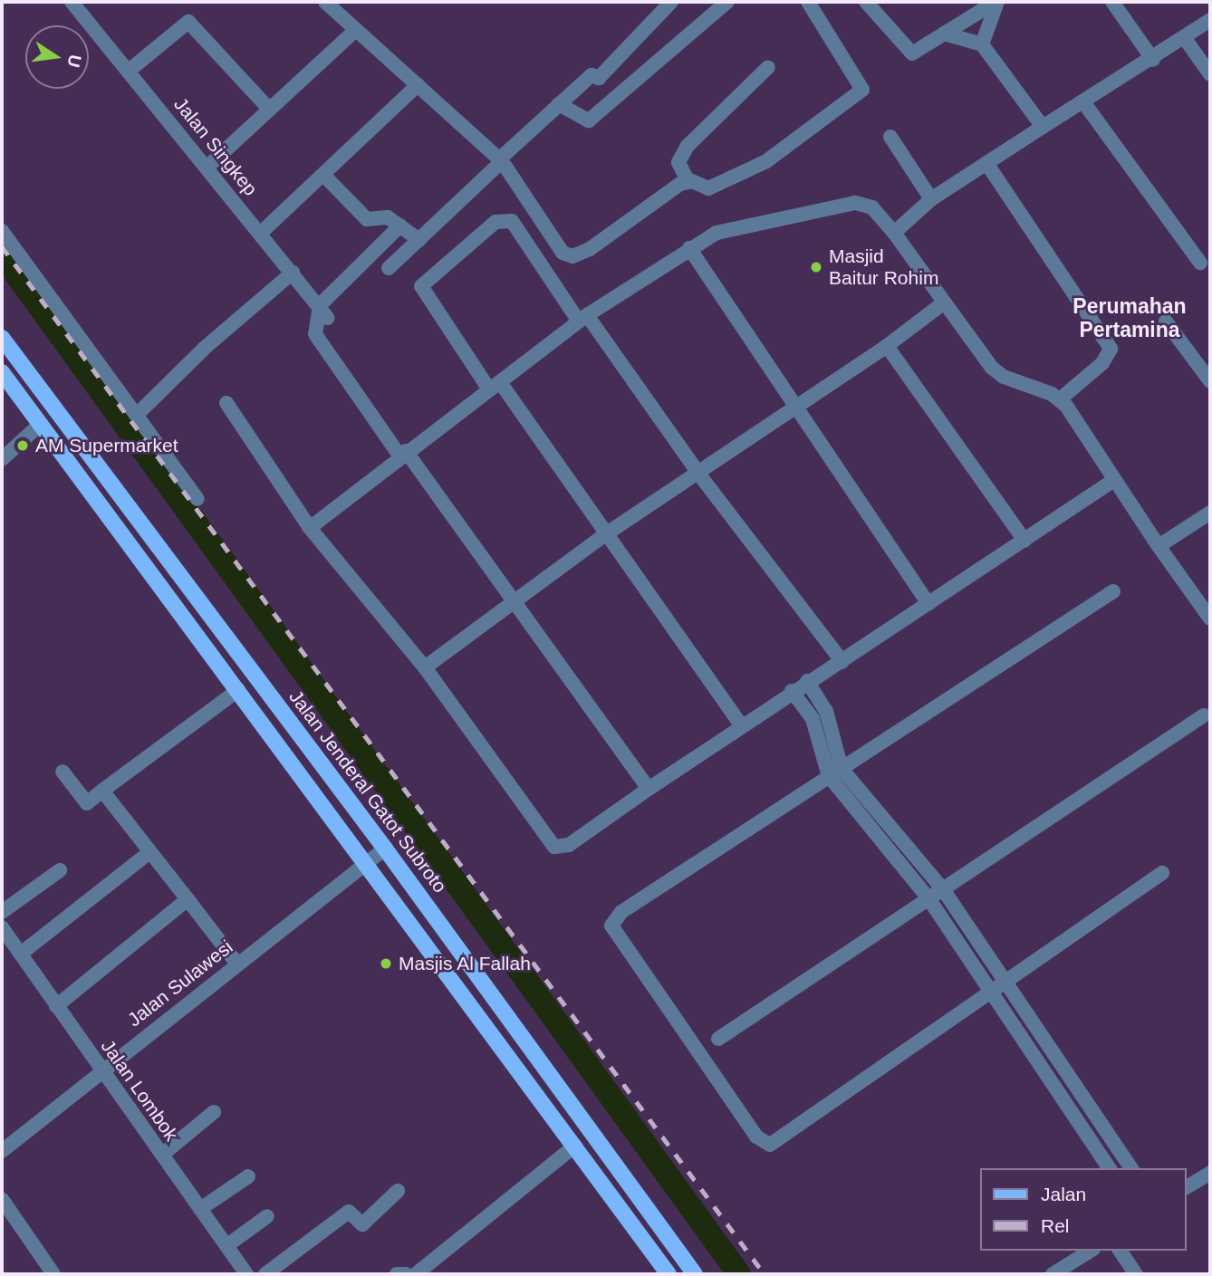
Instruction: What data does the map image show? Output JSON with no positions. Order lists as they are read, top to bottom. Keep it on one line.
{"streets":{"main road":["Jalan Jenderal Gatot Subroto"],"street":["Jalan Singkep","Jalan Sulawesi","Jalan Lombok"]},"crossings":[["Jalan Jenderal Gatot Subroto","Jalan Sulawesi"],["Jalan Sulawesi","Jalan Lombok"]],"districts":["Perumahan Pertamina"],"places":["Masjid Baitur Rohim","AM Supermarket","Masjis Al Fallah"],"legend":["Jalan","Rel"],"north":"right"}
